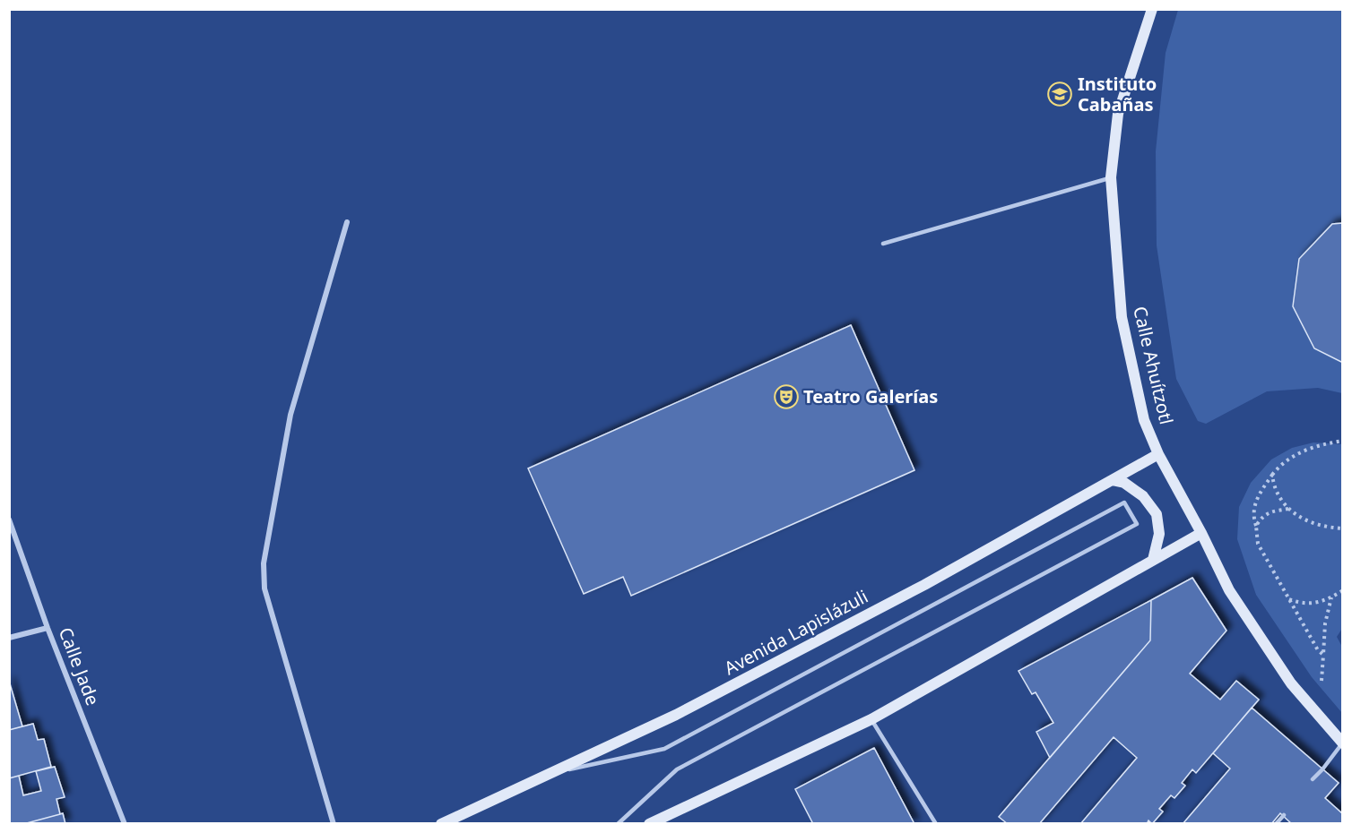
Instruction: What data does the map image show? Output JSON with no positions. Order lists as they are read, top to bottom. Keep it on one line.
{"streets":{"main road":["Calle Ahuítzotl","Avenida Lapislázuli"],"street":["Calle Jade"]},"crossings":[["Calle Ahuítzotl","Avenida Lapislázuli"]],"places":{"school or university":["Instituto Cabañas"],"theatre":["Teatro Galerías"]}}
